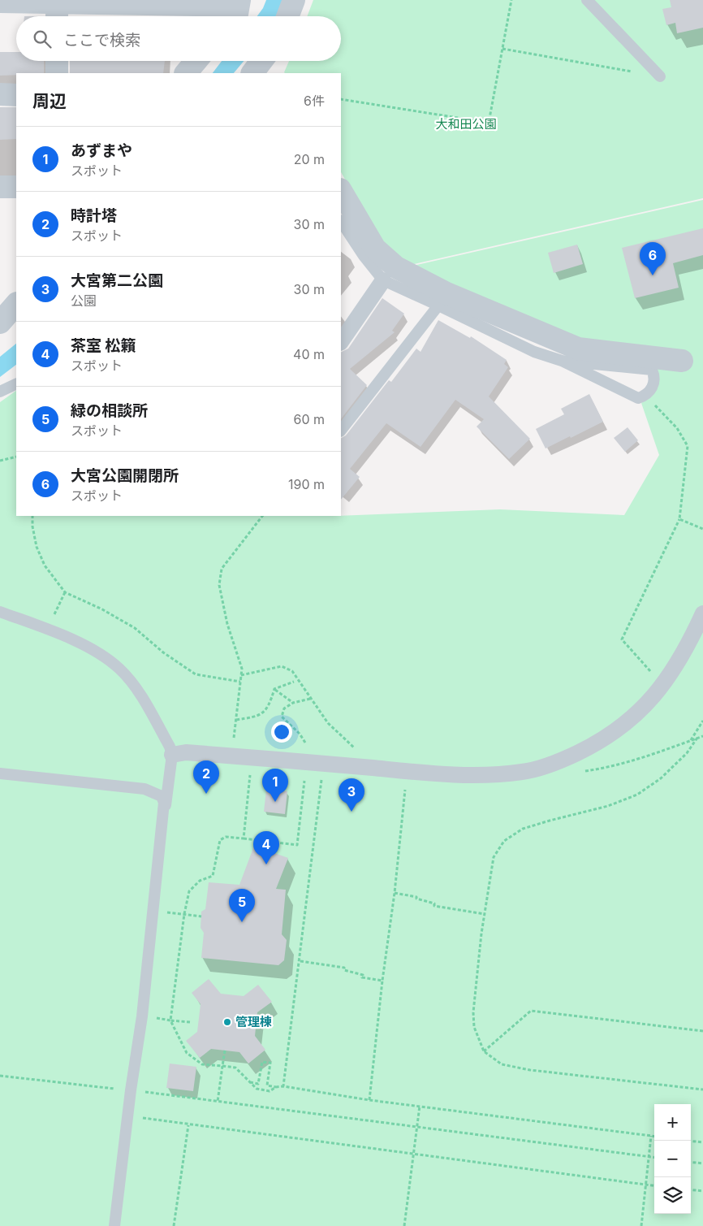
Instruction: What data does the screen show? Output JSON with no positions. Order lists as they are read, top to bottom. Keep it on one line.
{"parks":["大和田公園"],"places":["管理棟"],"page":{"search":"ここで検索","heading":["周辺","6件"],"list":[{"mark":"1","name":"あずまや","note":"スポット","value":"20 m"},{"mark":"2","name":"時計塔","note":"スポット","value":"30 m"},{"mark":"3","name":"大宮第二公園","note":"公園","value":"30 m"},{"mark":"4","name":"茶室 松籟","note":"スポット","value":"40 m"},{"mark":"5","name":"緑の相談所","note":"スポット","value":"60 m"},{"mark":"6","name":"大宮公園開閉所","note":"スポット","value":"190 m"}],"pins":["6","2","1","3","4","5"],"map_buttons":["+","−"]}}
